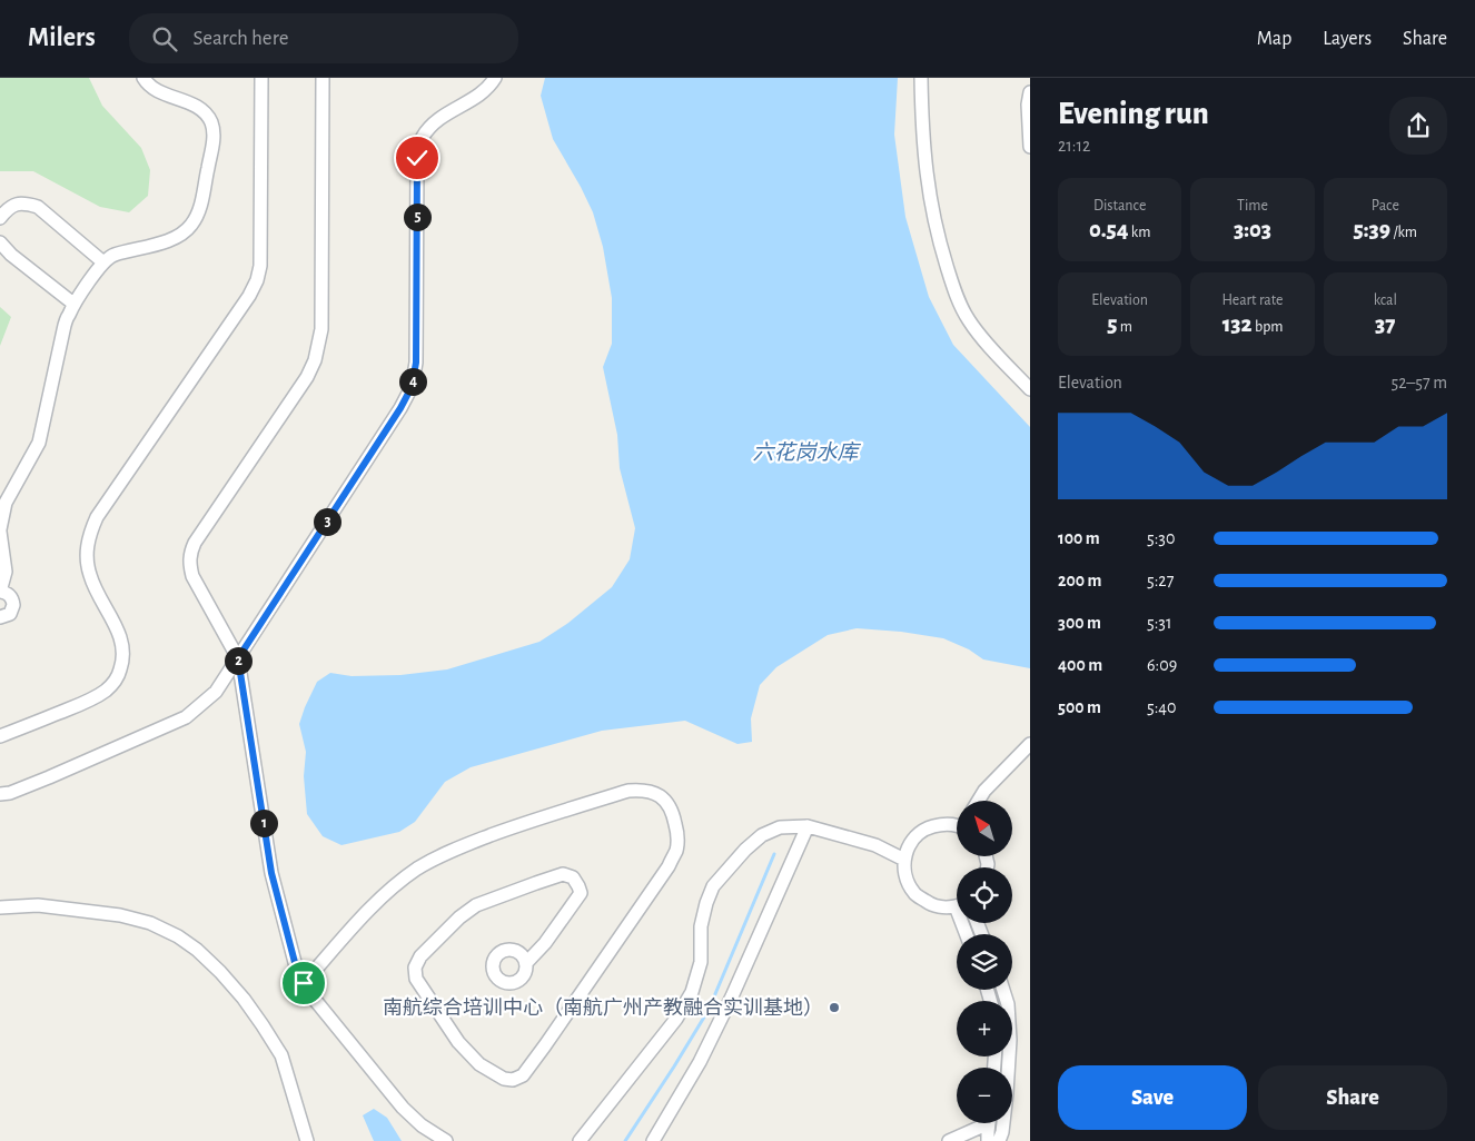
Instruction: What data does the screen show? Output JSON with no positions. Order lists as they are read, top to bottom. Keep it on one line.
{"water":["六花岗水库"],"places":["南航综合培训中心（南航广州产教融合实训基地）"],"north":"top left","page":{"header":"Milers","search":"Search here","nav":["Map","Layers","Share"],"heading":["Evening run","21:12"],"stats":[["Distance","0.54 km"],["Time","3:03"],["Pace","5:39 /km"],["Elevation","5 m"],["Heart rate","132 bpm"],["kcal","37"]],"pins":["5","4","3","2","1"],"chart":["Elevation","52–57 m"],"list":[{"name":"100 m","note":"5:30"},{"name":"200 m","note":"5:27"},{"name":"300 m","note":"5:31"},{"name":"400 m","note":"6:09"},{"name":"500 m","note":"5:40"}],"map_buttons":["+","−"],"buttons":["Save","Share"]}}
